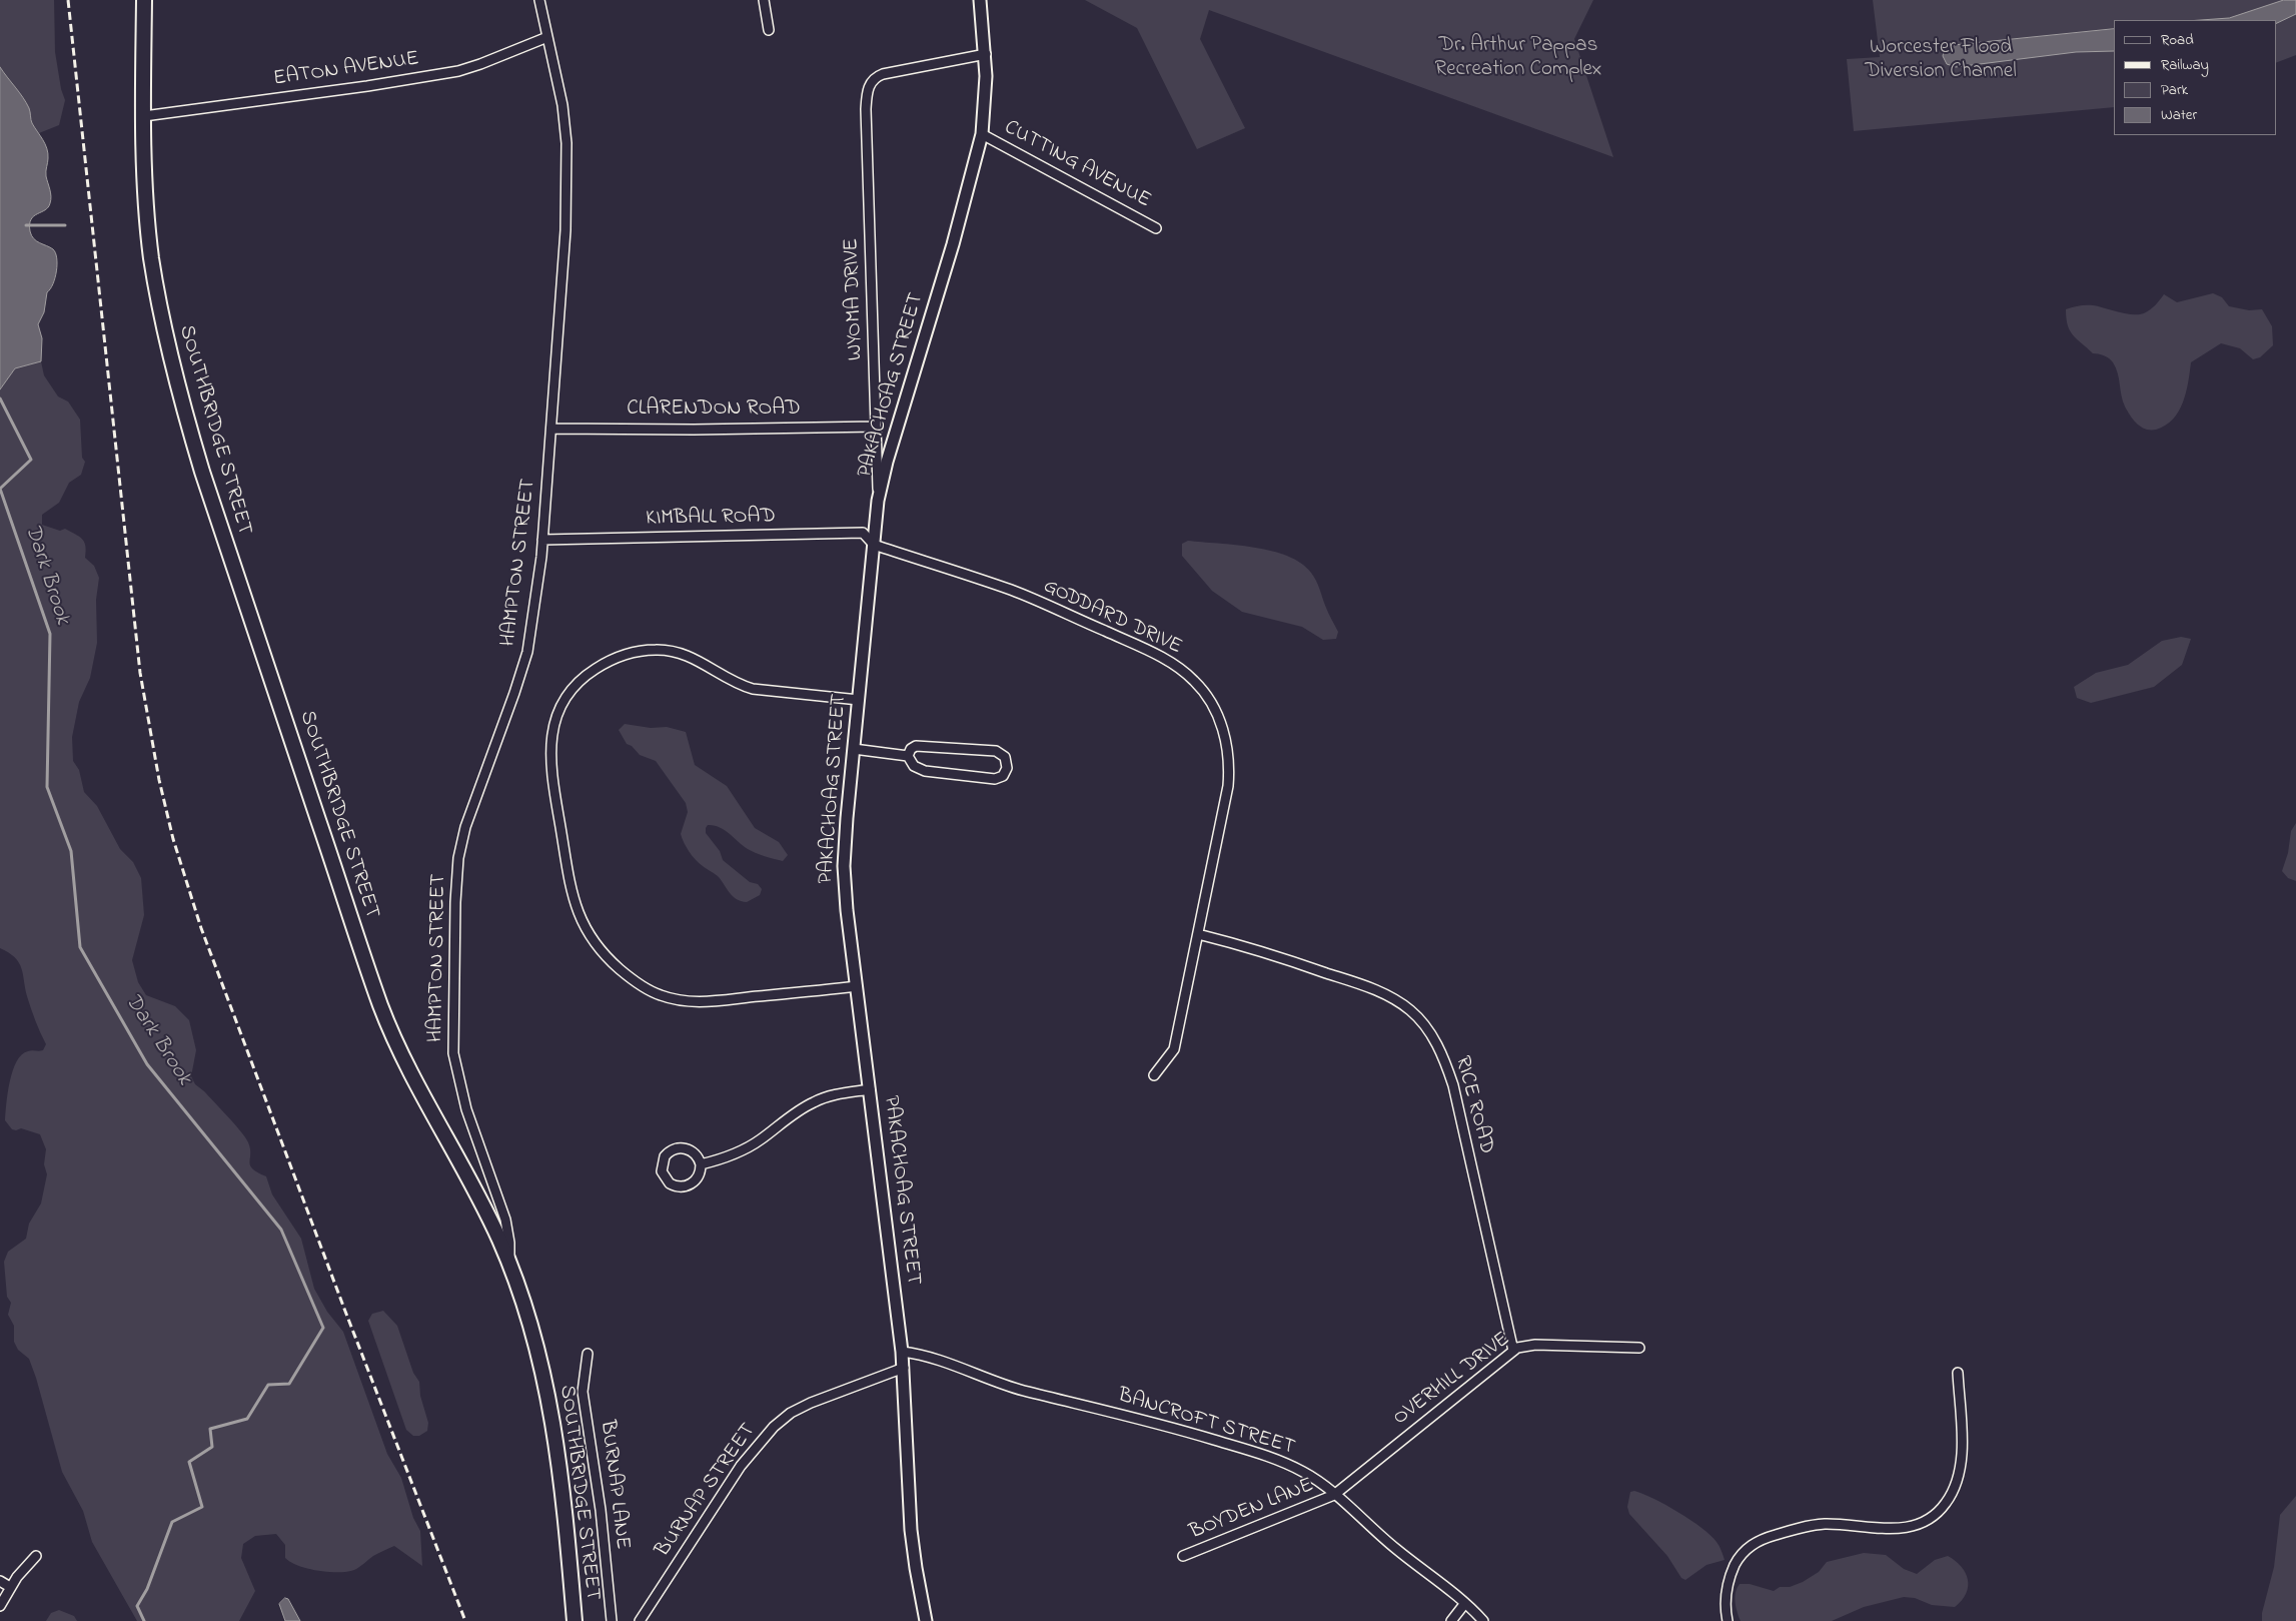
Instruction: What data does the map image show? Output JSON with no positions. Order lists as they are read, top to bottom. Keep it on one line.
{"streets":{"main road":["SOUTHBRIDGE STREET"],"street":["EATON AVENUE","CUTTING AVENUE","WYOMA DRIVE","PAKACHOAG STREET","CLARENDON ROAD","KIMBALL ROAD","HAMPTON STREET","GODDARD DRIVE","RICE ROAD","OVERHILL DRIVE","BANCROFT STREET","BURNAP LANE","BURNAP STREET","BOYDEN LANE"]},"crossings":[["EATON AVENUE","SOUTHBRIDGE STREET"],["EATON AVENUE","HAMPTON STREET"],["CUTTING AVENUE","PAKACHOAG STREET"],["WYOMA DRIVE","PAKACHOAG STREET"],["WYOMA DRIVE","CLARENDON ROAD"],["PAKACHOAG STREET","KIMBALL ROAD"],["PAKACHOAG STREET","GODDARD DRIVE"],["PAKACHOAG STREET","BANCROFT STREET"],["PAKACHOAG STREET","BURNAP STREET"],["CLARENDON ROAD","HAMPTON STREET"],["SOUTHBRIDGE STREET","HAMPTON STREET"],["KIMBALL ROAD","HAMPTON STREET"],["KIMBALL ROAD","GODDARD DRIVE"],["GODDARD DRIVE","RICE ROAD"],["RICE ROAD","OVERHILL DRIVE"],["OVERHILL DRIVE","BANCROFT STREET"],["OVERHILL DRIVE","BOYDEN LANE"],["BANCROFT STREET","BOYDEN LANE"]],"water":["Dark Brook"],"parks":["Dr. Arthur Pappas Recreation Complex","Worcester Flood Diversion Channel"],"legend":["Road","Railway","Park","Water"]}
